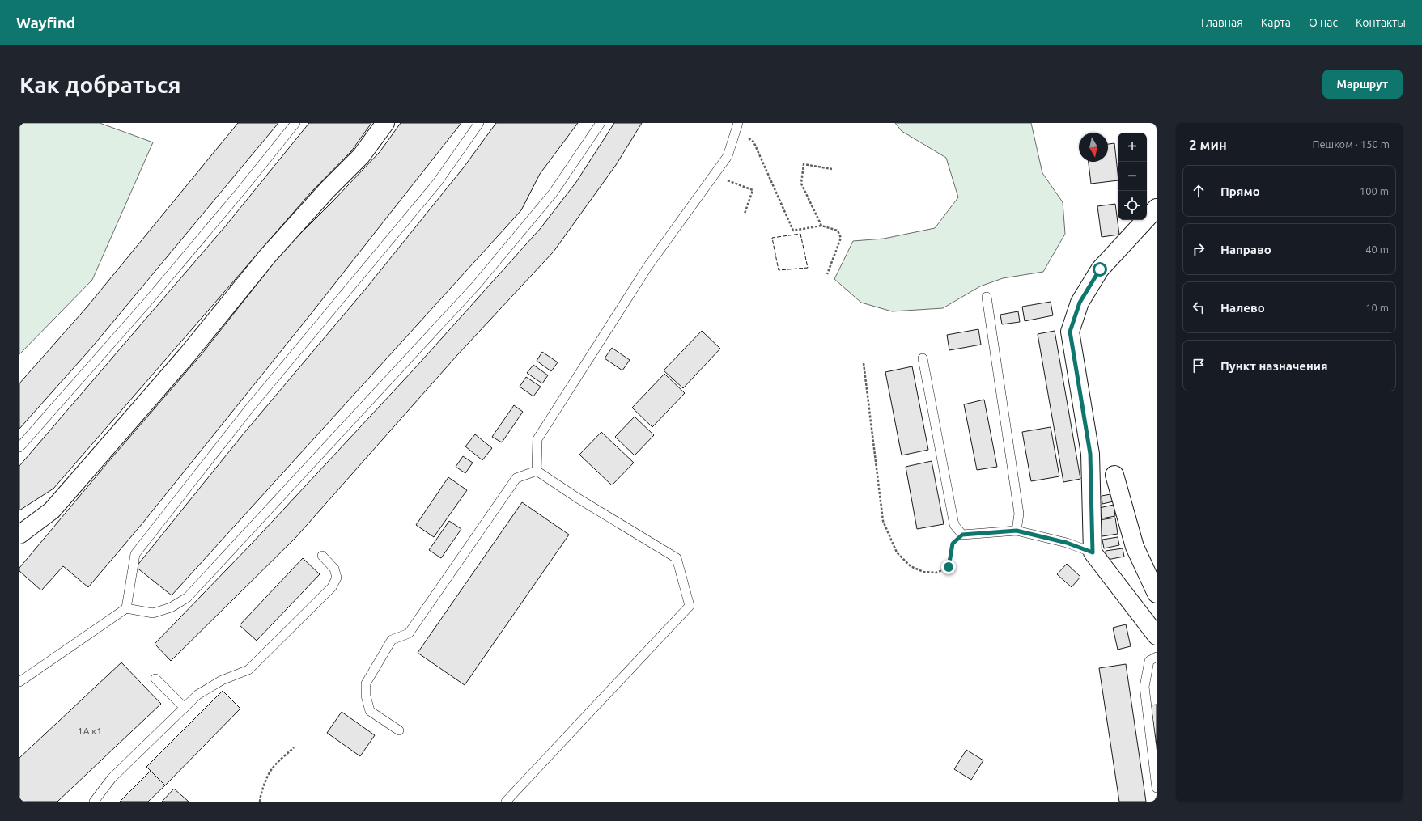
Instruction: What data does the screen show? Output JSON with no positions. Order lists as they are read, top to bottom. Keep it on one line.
{"house_numbers":["1А к1"],"north":"bottom","page":{"header":"Wayfind","nav":["Главная","Карта","О нас","Контакты"],"buttons":"Маршрут","title":"Как добраться","heading":["2 мин","Пешком · 150 m"],"map_buttons":["+","−"],"list":[["Прямо","100 m"],["Направо","40 m"],["Налево","10 m"],"Пункт назначения"]}}
